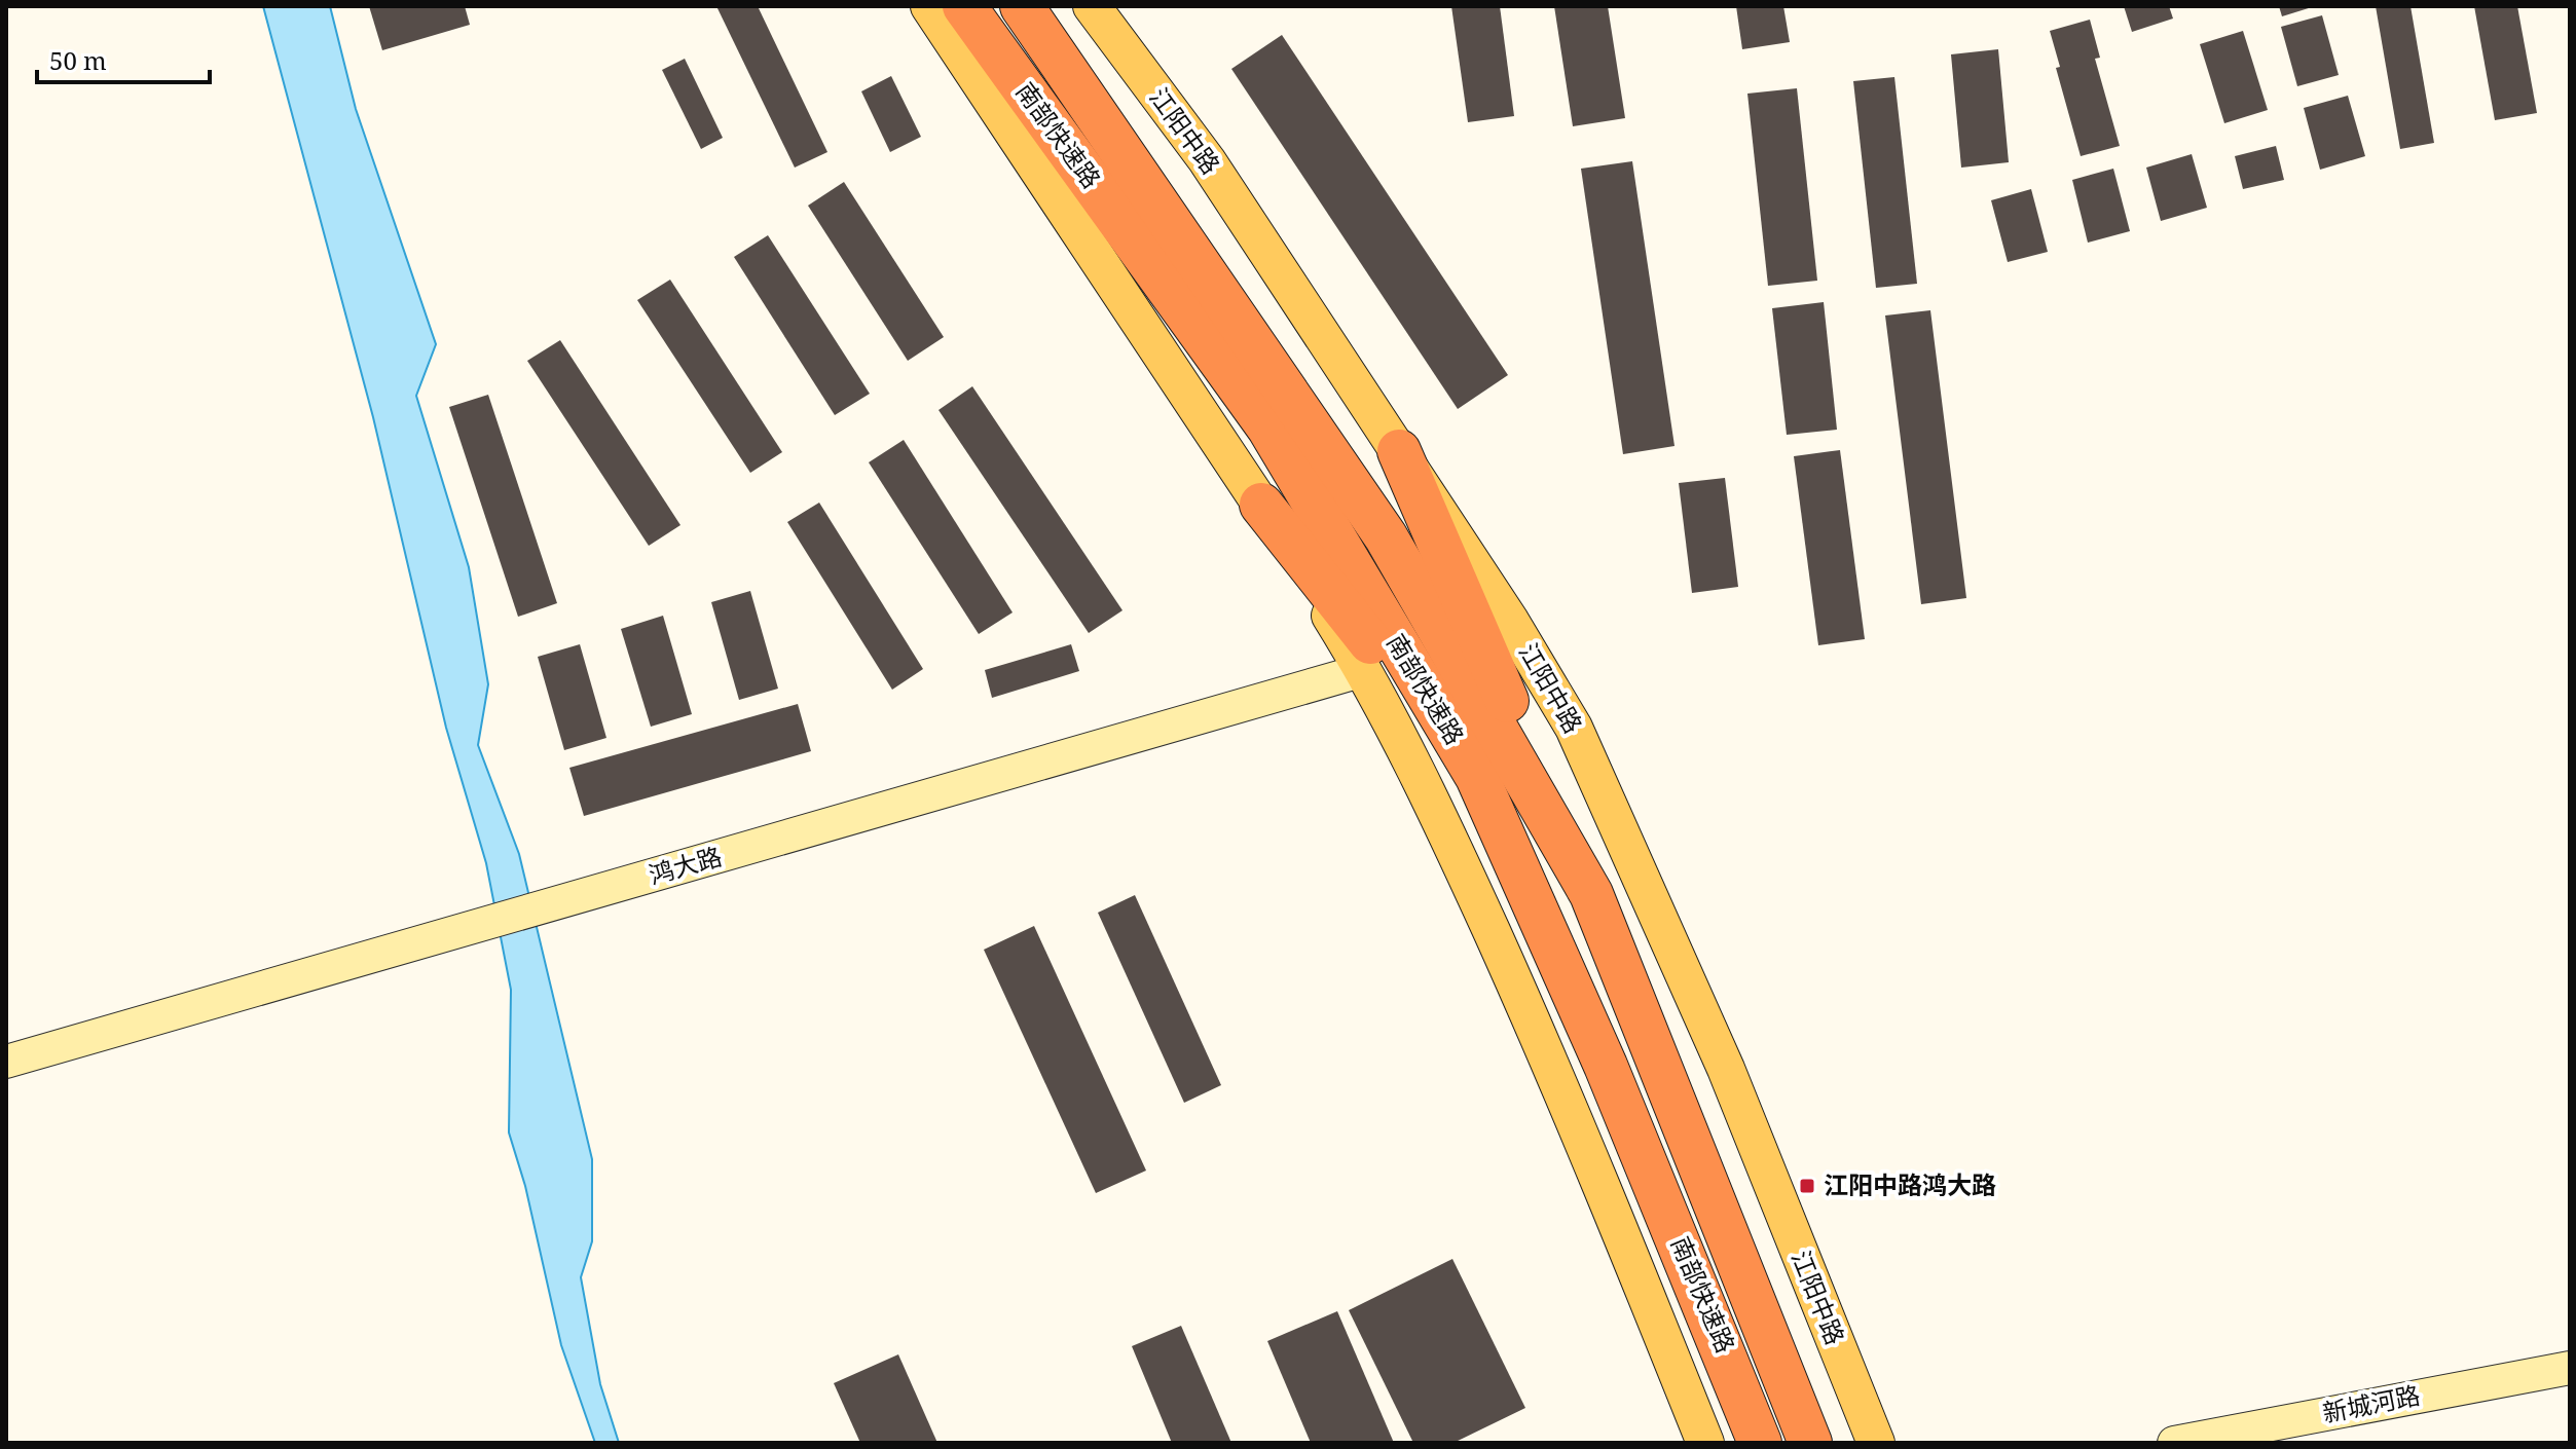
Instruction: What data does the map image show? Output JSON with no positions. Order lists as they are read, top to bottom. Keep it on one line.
{"streets":{"highway":["南部快速路"],"main road":["江阳中路"],"street":["鸿大路","新城河路"]},"places":{"transit":["江阳中路鸿大路"]},"scale_bar":"50 m"}
